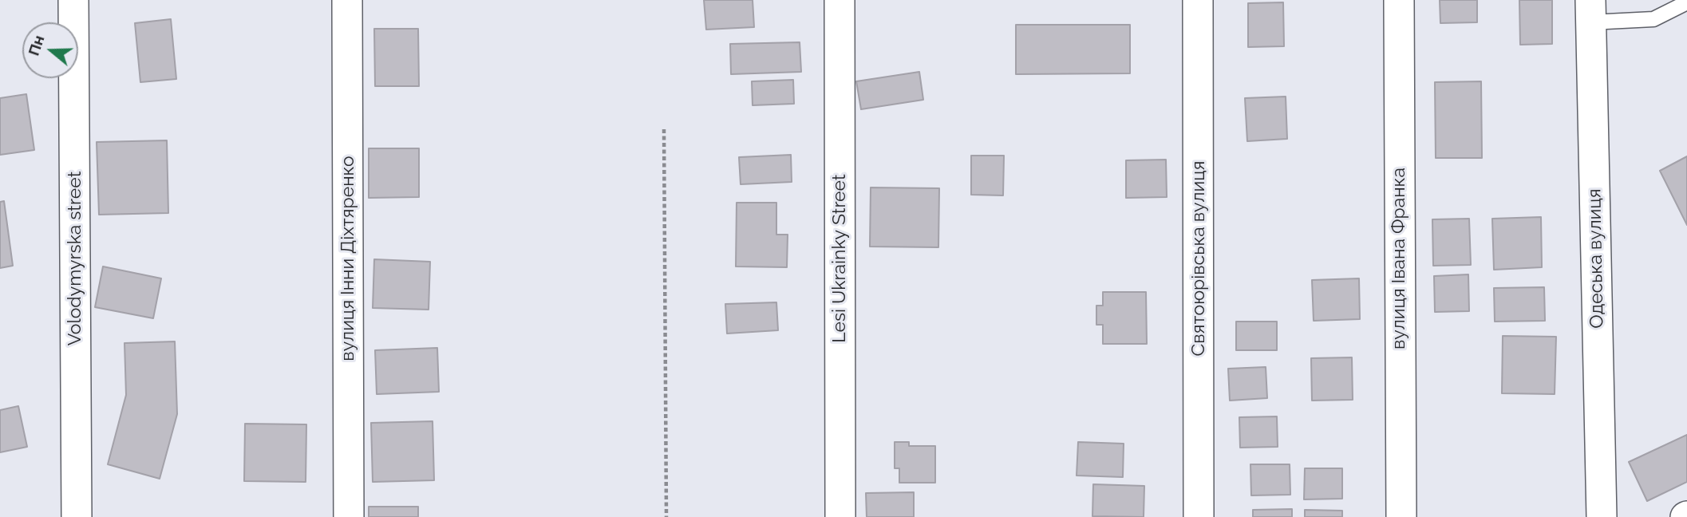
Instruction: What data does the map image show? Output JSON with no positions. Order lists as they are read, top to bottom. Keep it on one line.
{"streets":{"street":["Volodymyrska street","вулиця Інни Діхтяренко","Lesi Ukrainky Street","Святоюрівська вулиця","вулиця Івана Франка","Одеська вулиця"]},"north":"left"}
